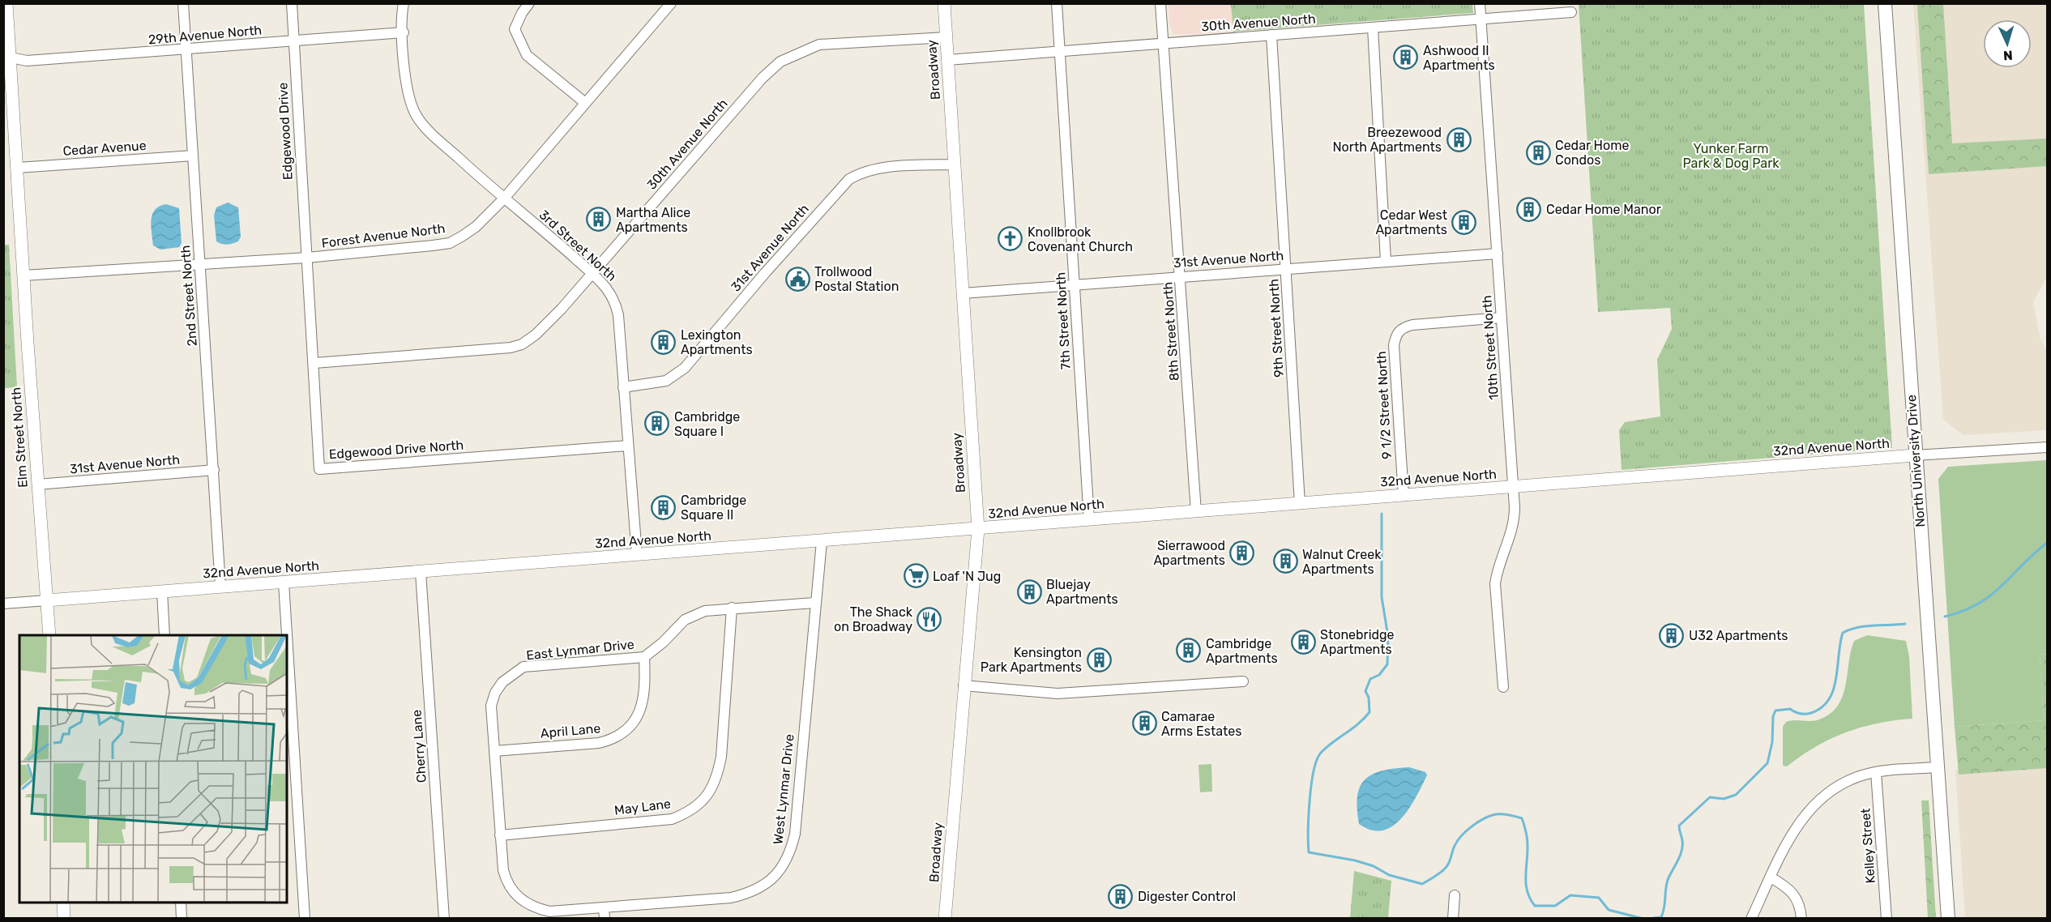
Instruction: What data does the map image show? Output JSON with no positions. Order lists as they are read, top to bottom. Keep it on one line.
{"streets":{"main road":["North University Drive"],"street":["30th Avenue North","29th Avenue North","Broadway","Edgewood Drive","Cedar Avenue","Forest Avenue North","3rd Street North","31st Avenue North","2nd Street North","7th Street North","9th Street North","8th Street North","10th Street North","9 1/2 Street North","Elm Street North","32nd Avenue North","Edgewood Drive North","East Lynmar Drive","April Lane","Cherry Lane","West Lynmar Drive","May Lane","Kelley Street"]},"crossings":[["30th Avenue North","Broadway"],["30th Avenue North","3rd Street North"],["30th Avenue North","7th Street North"],["30th Avenue North","9th Street North"],["30th Avenue North","8th Street North"],["30th Avenue North","10th Street North"],["30th Avenue North","Edgewood Drive North"],["29th Avenue North","Edgewood Drive"],["29th Avenue North","3rd Street North"],["29th Avenue North","2nd Street North"],["29th Avenue North","Elm Street North"],["Broadway","31st Avenue North"],["Broadway","32nd Avenue North"],["Edgewood Drive","Forest Avenue North"],["Edgewood Drive","Edgewood Drive North"],["Cedar Avenue","2nd Street North"],["Cedar Avenue","Elm Street North"],["Forest Avenue North","3rd Street North"],["Forest Avenue North","2nd Street North"],["Forest Avenue North","Elm Street North"],["Forest Avenue North","Edgewood Drive North"],["3rd Street North","31st Avenue North"],["3rd Street North","32nd Avenue North"],["3rd Street North","Edgewood Drive North"],["31st Avenue North","2nd Street North"],["31st Avenue North","7th Street North"],["31st Avenue North","9th Street North"],["31st Avenue North","8th Street North"],["31st Avenue North","10th Street North"],["31st Avenue North","Elm Street North"],["2nd Street North","32nd Avenue North"],["7th Street North","32nd Avenue North"],["9th Street North","32nd Avenue North"],["8th Street North","32nd Avenue North"],["10th Street North","9 1/2 Street North"],["10th Street North","32nd Avenue North"],["9 1/2 Street North","32nd Avenue North"],["Elm Street North","32nd Avenue North"],["32nd Avenue North","North University Drive"],["32nd Avenue North","Cherry Lane"],["32nd Avenue North","West Lynmar Drive"],["East Lynmar Drive","April Lane"],["East Lynmar Drive","West Lynmar Drive"],["East Lynmar Drive","May Lane"]],"parks":["Yunker Farm Park & Dog Park"],"places":{"building":["Ashwood II Apartments","Breezewood North Apartments","Cedar Home Condos","Cedar Home Manor","Martha Alice Apartments","Cedar West Apartments","Lexington Apartments","Cambridge Square I","Cambridge Square II","Sierrawood Apartments","Walnut Creek Apartments","Bluejay Apartments","U32 Apartments","Stonebridge Apartments","Cambridge Apartments","Kensington Park Apartments","Camarae Arms Estates","Digester Control"],"church":["Knollbrook Covenant Church"],"public building":["Trollwood Postal Station"],"supermarket":["Loaf 'N Jug"],"restaurant":["The Shack on Broadway"]},"north":"bottom"}
